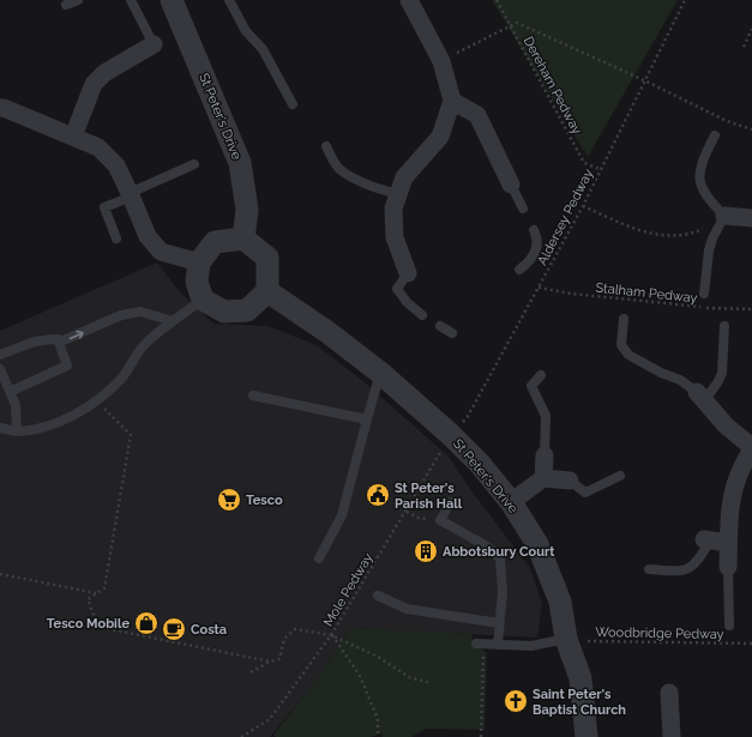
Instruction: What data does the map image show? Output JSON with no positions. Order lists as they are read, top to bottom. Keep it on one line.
{"streets":{"street":["St Peter's Drive"],"path":["Dereham Pedway","Aldersey Pedway","Stalham Pedway","Mole Pedway","Woodbridge Pedway"]},"crossings":[["Dereham Pedway","Aldersey Pedway"],["St Peter's Drive","Aldersey Pedway"],["St Peter's Drive","Mole Pedway"],["St Peter's Drive","Woodbridge Pedway"],["Aldersey Pedway","Stalham Pedway"],["Aldersey Pedway","Mole Pedway"]],"places":{"public building":["St Peter's Parish Hall"],"supermarket":["Tesco"],"building":["Abbotsbury Court"],"shop":["Tesco Mobile"],"cafe":["Costa"],"church":["Saint Peter's Baptist Church"]}}
